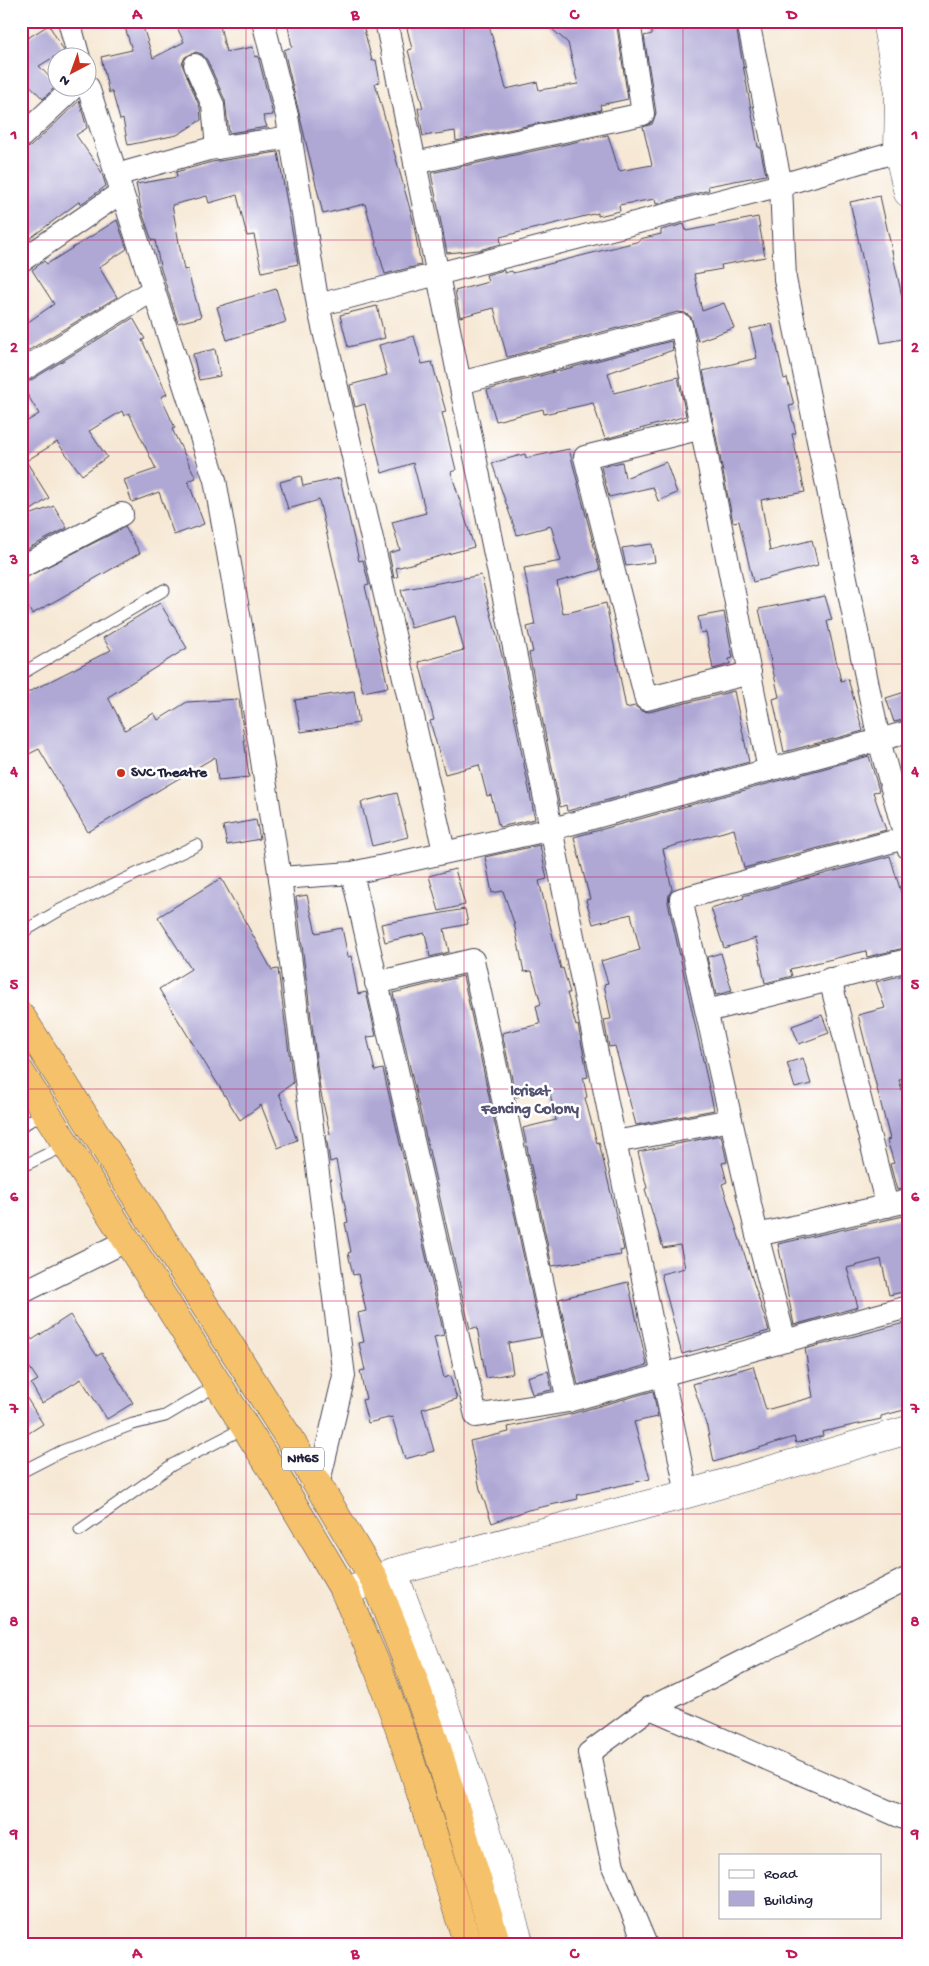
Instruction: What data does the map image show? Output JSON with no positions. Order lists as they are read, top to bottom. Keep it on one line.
{"streets":{"highway":["NH65"]},"districts":["Icrisat Fencing Colony"],"places":["SVC Theatre"],"legend":["Road","Building"],"north":"bottom left","grid":{"columns":["A","B","C","D"],"rows":["1","2","3","4","5","6","7","8","9"]}}
